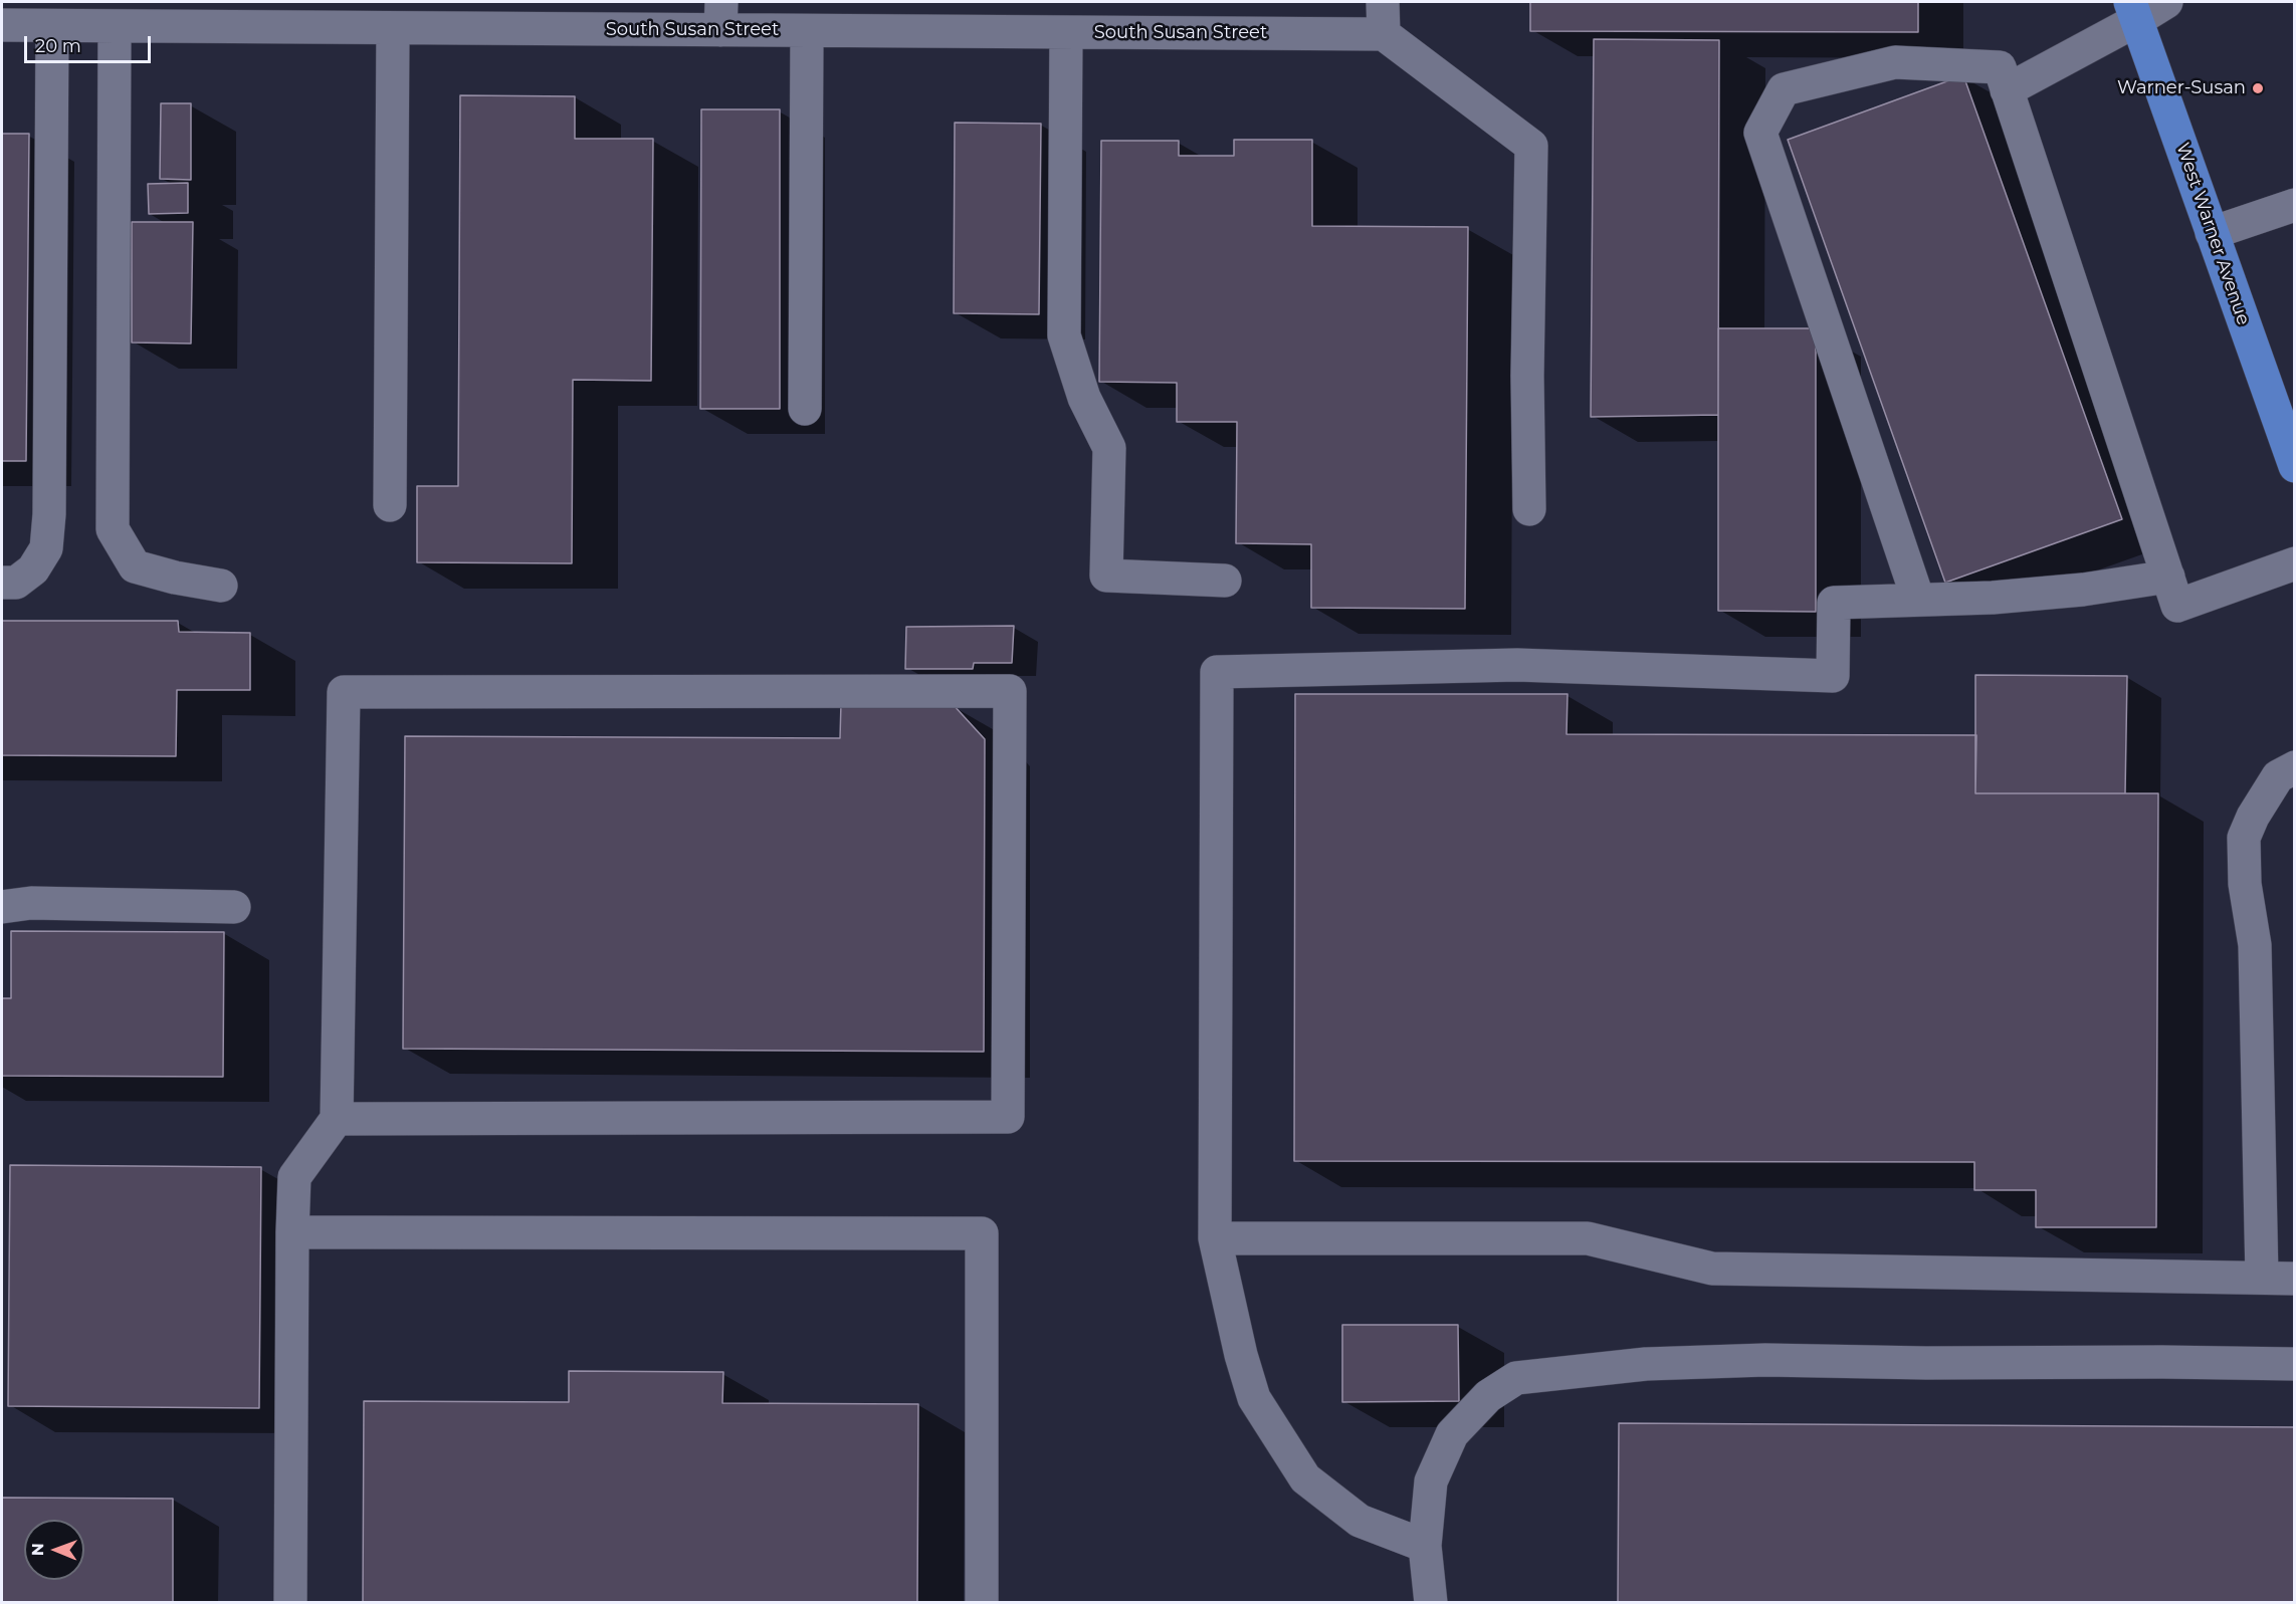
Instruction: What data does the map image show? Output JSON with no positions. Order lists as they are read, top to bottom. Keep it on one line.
{"streets":{"main road":["West Warner Avenue"],"street":["South Susan Street"]},"places":["Warner-Susan"],"scale_bar":"20 m","north":"left"}
